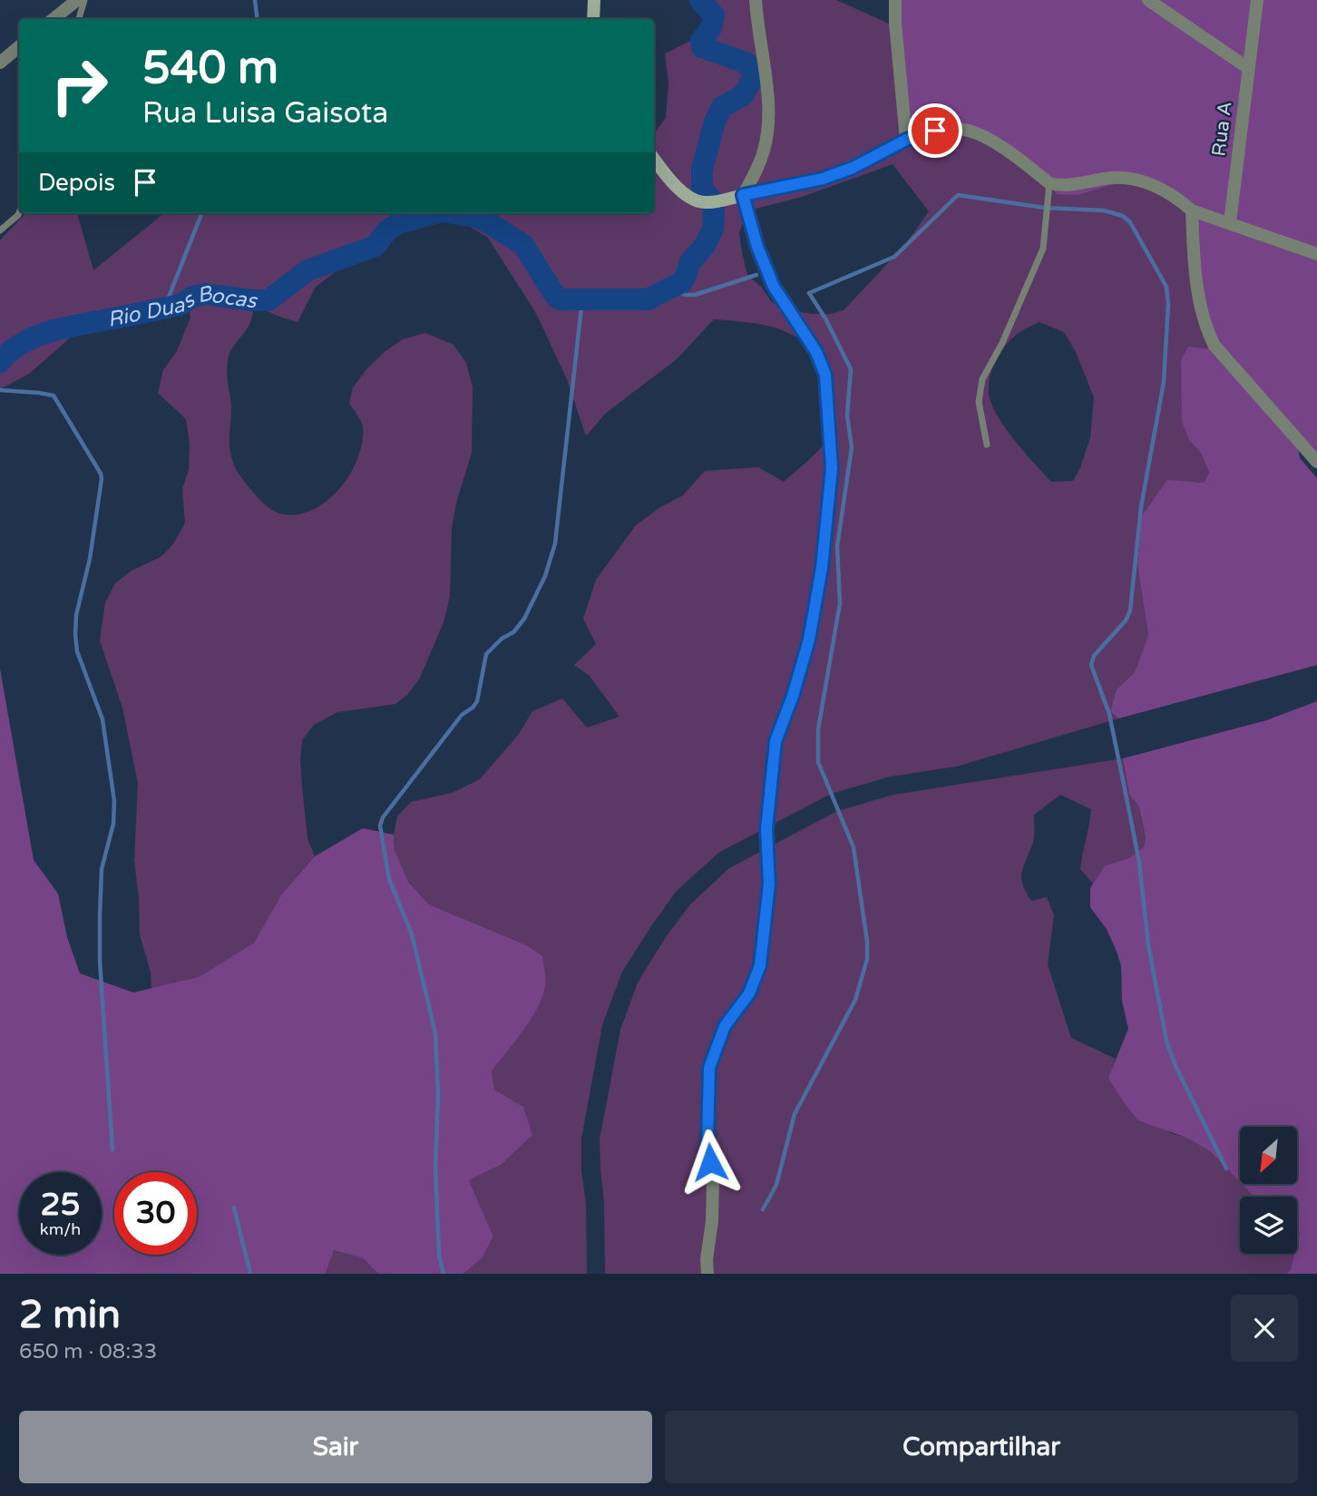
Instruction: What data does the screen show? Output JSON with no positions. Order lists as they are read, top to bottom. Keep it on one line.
{"streets":{"street":["Rua A"]},"water":["Rio Duas Bocas"],"north":"bottom left","page":{"turn":["540 m","Rua Luisa Gaisota"],"then":"Depois","speed":"25 km/h","limit":"30","heading":["2 min","650 m · 08:33"],"buttons":["Sair","Compartilhar"]}}
